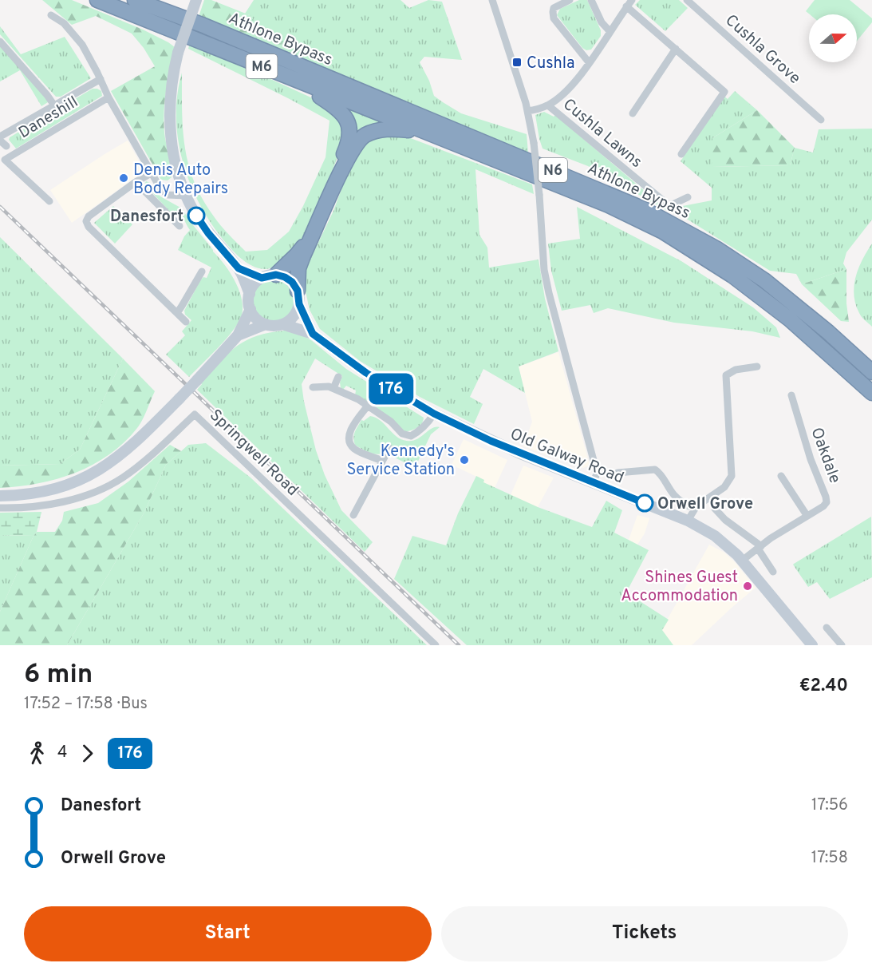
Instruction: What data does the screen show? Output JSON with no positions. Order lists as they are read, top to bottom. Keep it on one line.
{"streets":{"highway":["Athlone Bypass","M6","N6"],"main road":["Old Galway Road"],"street":["Cushla Grove","Daneshill","Cushla Lawns","Springwell Road","Oakdale"]},"crossings":[["Athlone Bypass","M6"],["Old Galway Road","Oakdale"]],"places":{"transit":["Cushla"],"other":["Denis Auto Body Repairs","Danesfort","Kennedy's Service Station","Orwell Grove","Shines Guest Accommodation"]},"lines":["bus line 176"],"north":"right","page":{"on_map":"176","heading":["6 min","17:52 – 17:58 · Bus","€2.40"],"legs":["4","176"],"list":[{"name":"Danesfort","value":"17:56"},{"name":"Orwell Grove","value":"17:58"}],"buttons":["Start","Tickets"]}}
